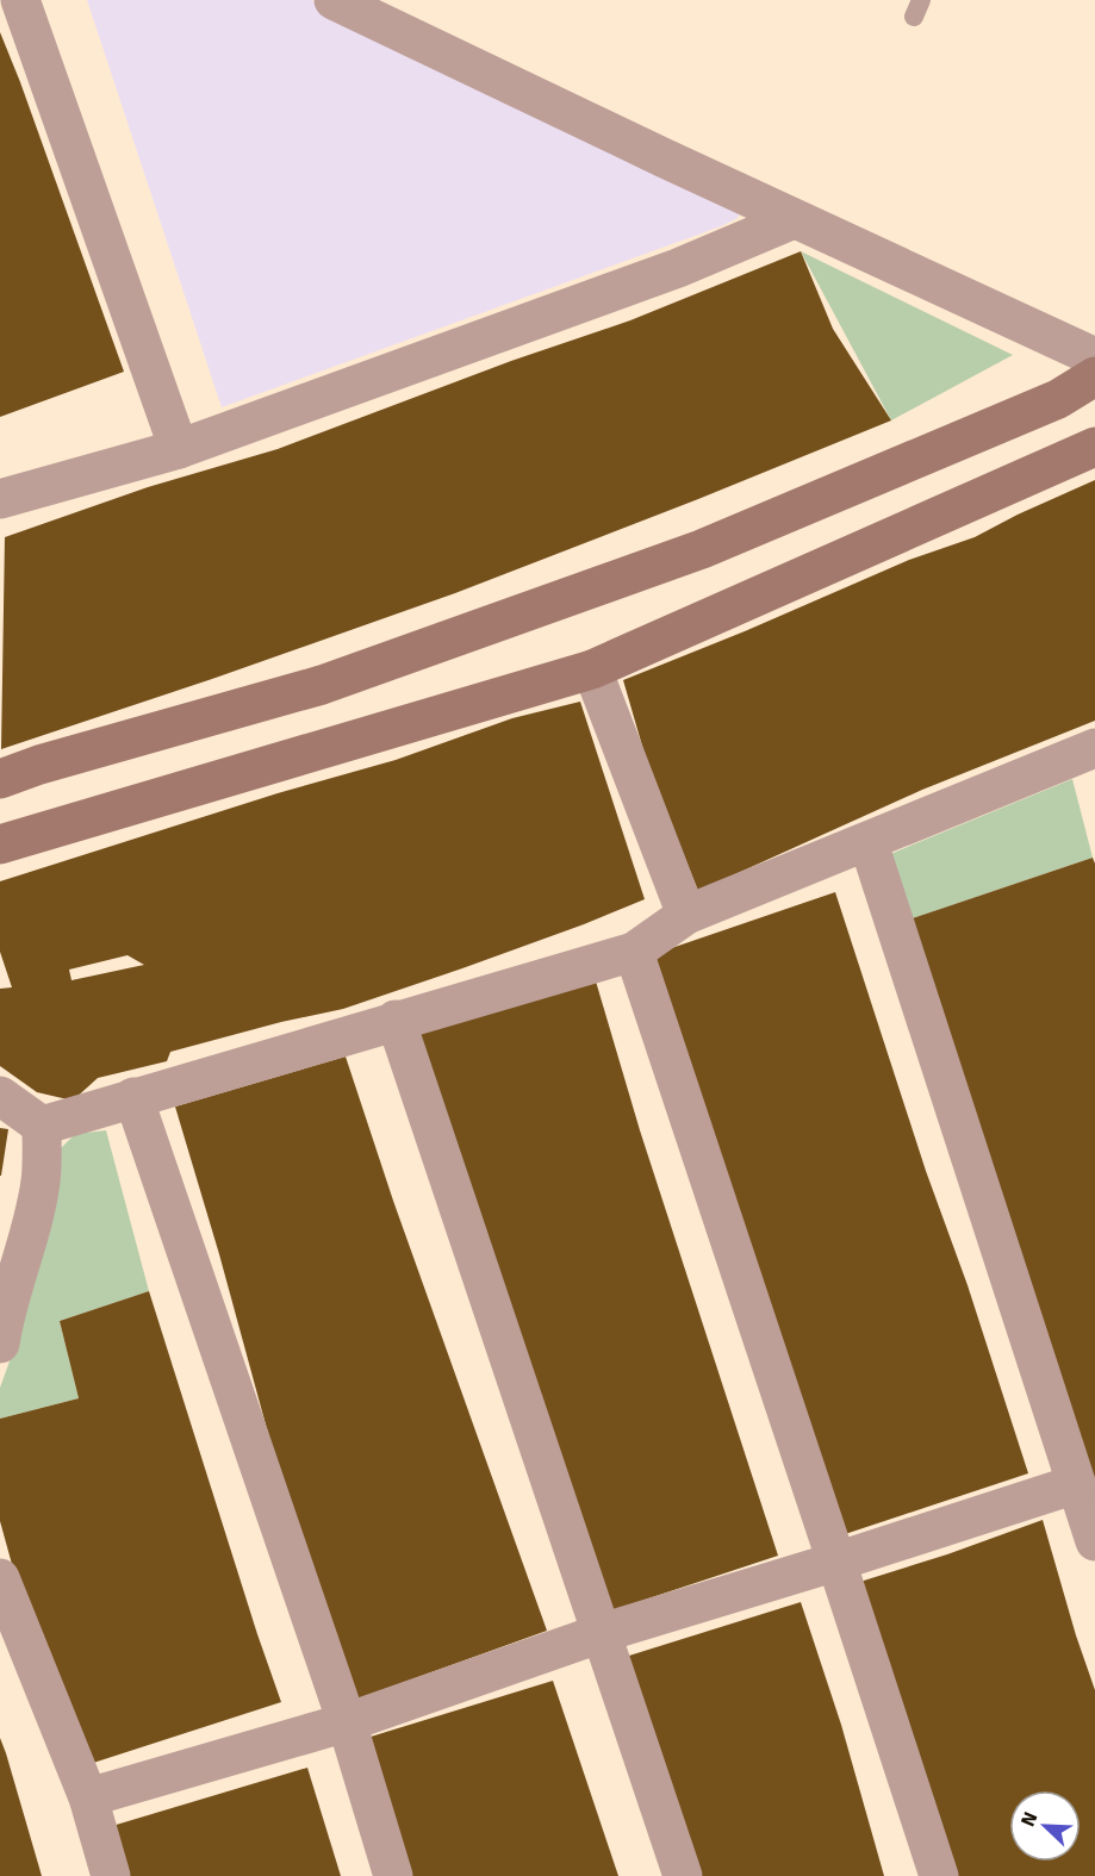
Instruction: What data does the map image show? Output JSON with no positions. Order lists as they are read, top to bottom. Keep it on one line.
{"north":"top left"}
